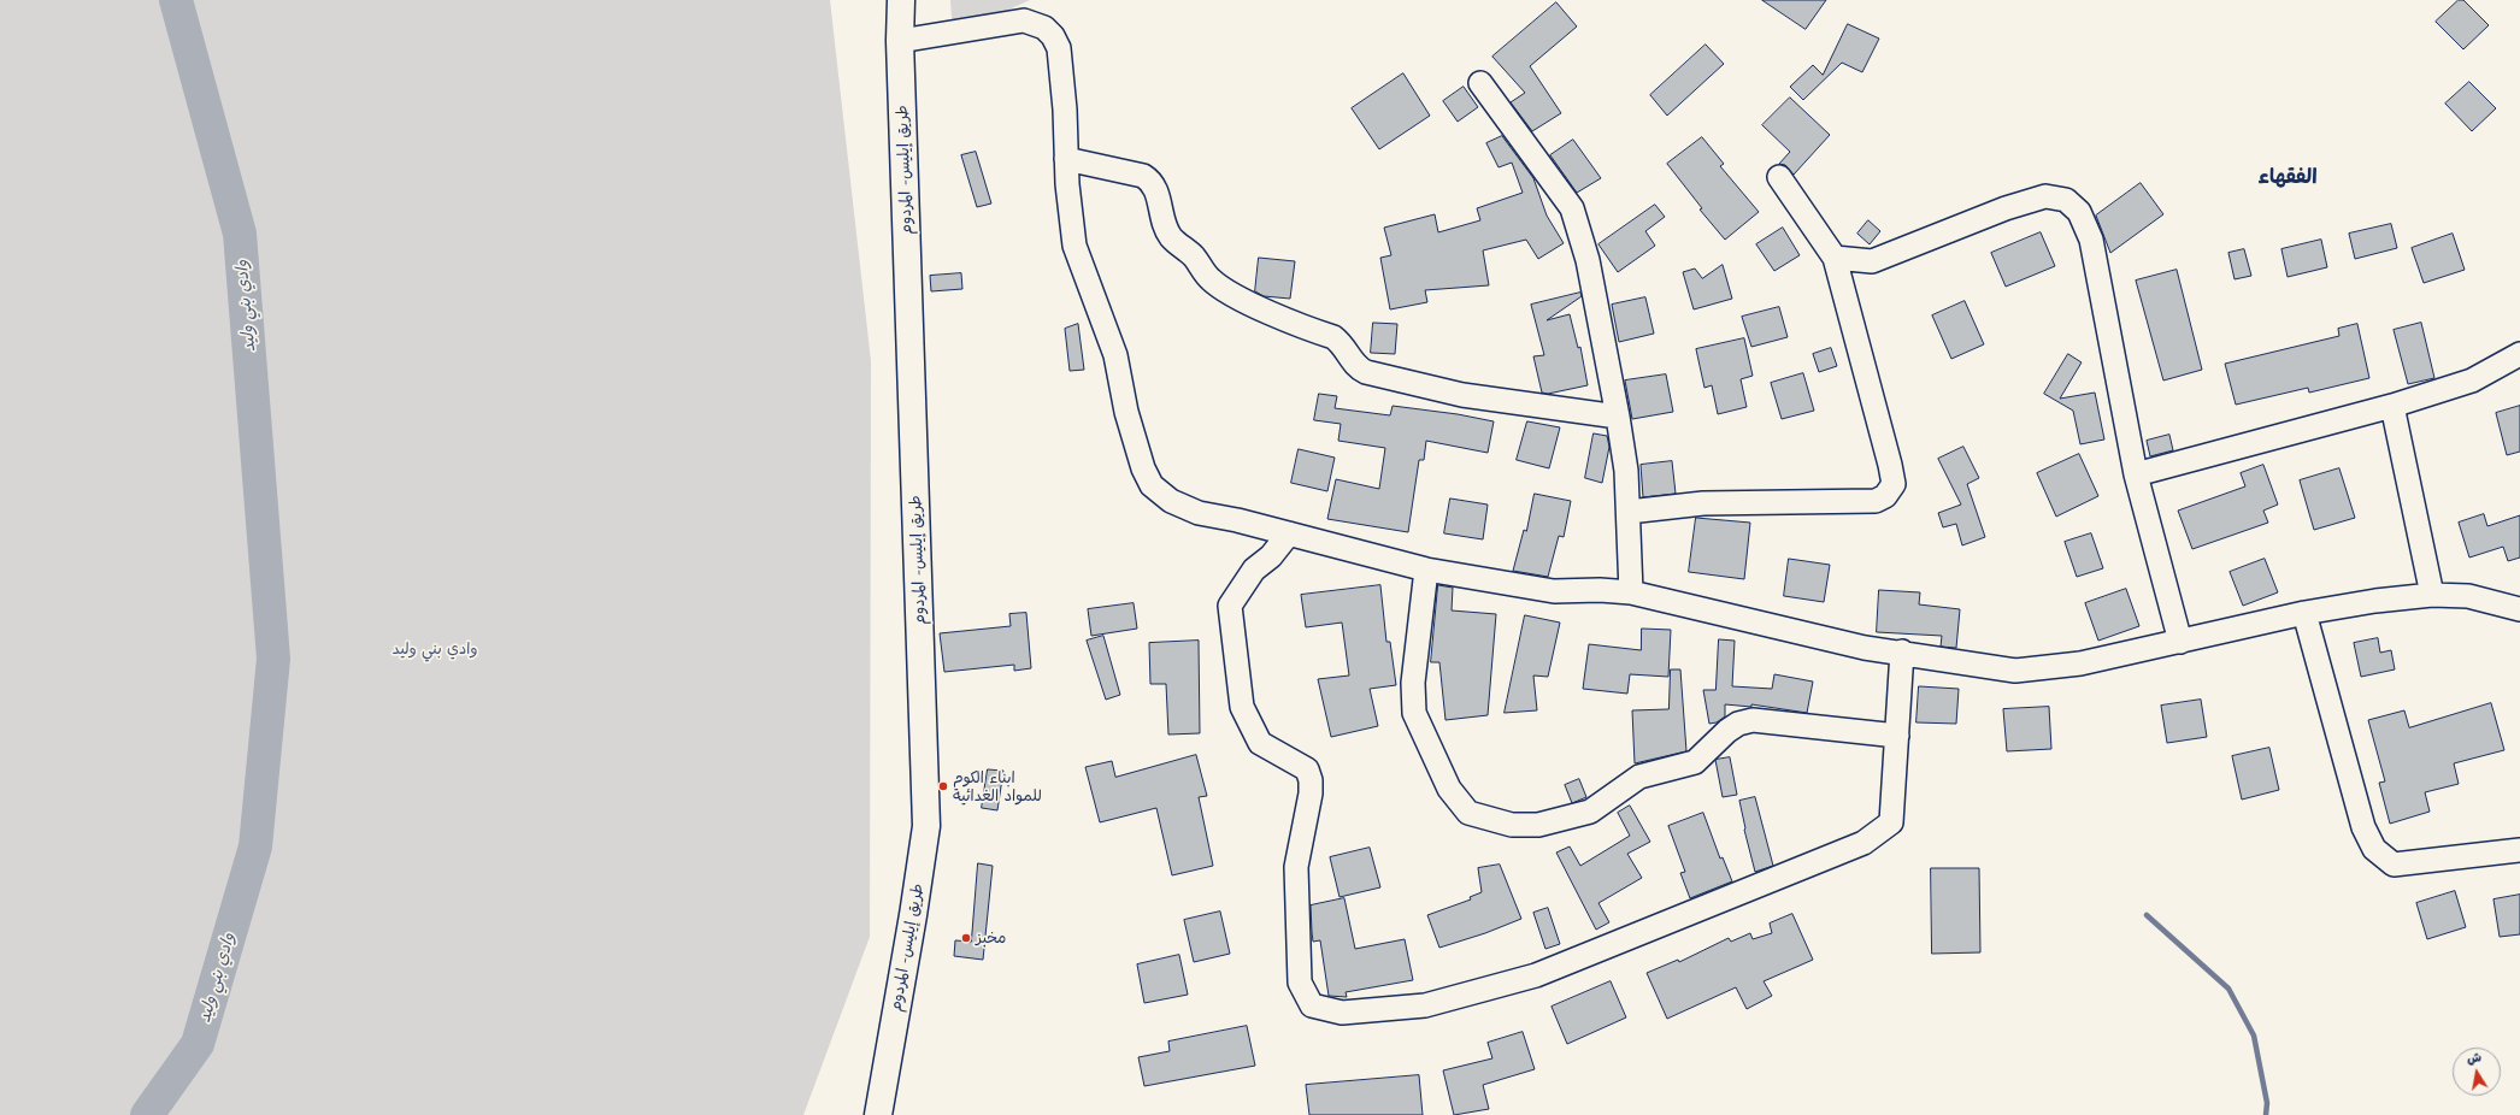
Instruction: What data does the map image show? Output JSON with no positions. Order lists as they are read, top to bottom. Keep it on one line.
{"streets":{"highway":["طريق إيليس- المردوم"]},"districts":["الفقهاء"],"water":["وادي بني وليد"],"parks":["وادي بني وليد"],"places":["ابناء الكوم للمواد الغدائية","مخبز"],"north":"top"}
